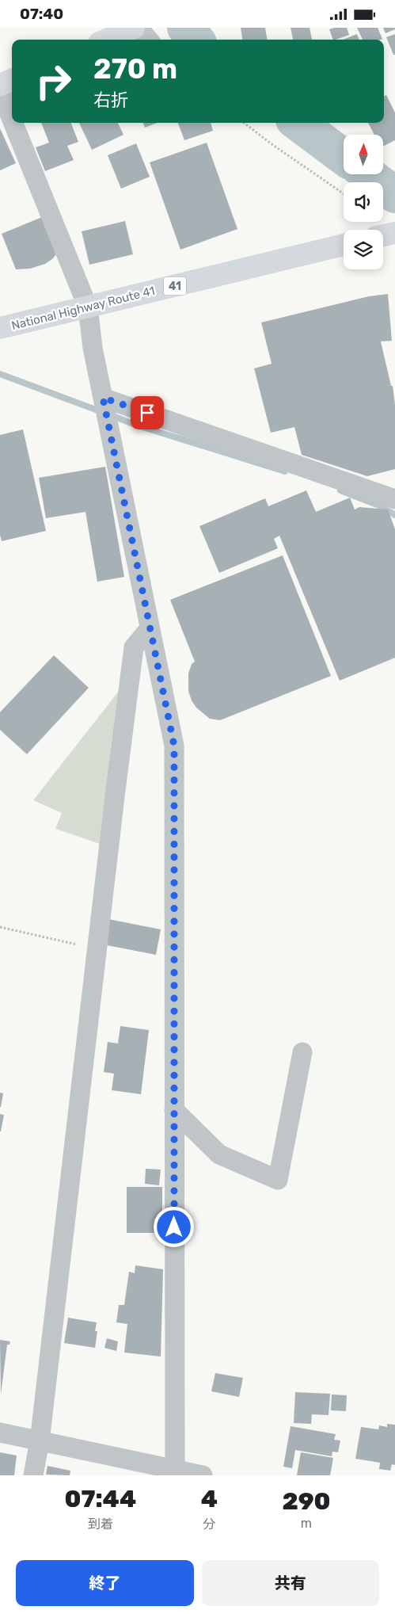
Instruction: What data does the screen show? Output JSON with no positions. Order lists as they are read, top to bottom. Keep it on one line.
{"streets":{"main road":["41","National Highway Route 41"]},"north":"top","page":{"status":"07:40","turn":["270 m","右折"],"eta":["07:44","到着","4","分","290","m"],"buttons":["終了","共有"]}}
